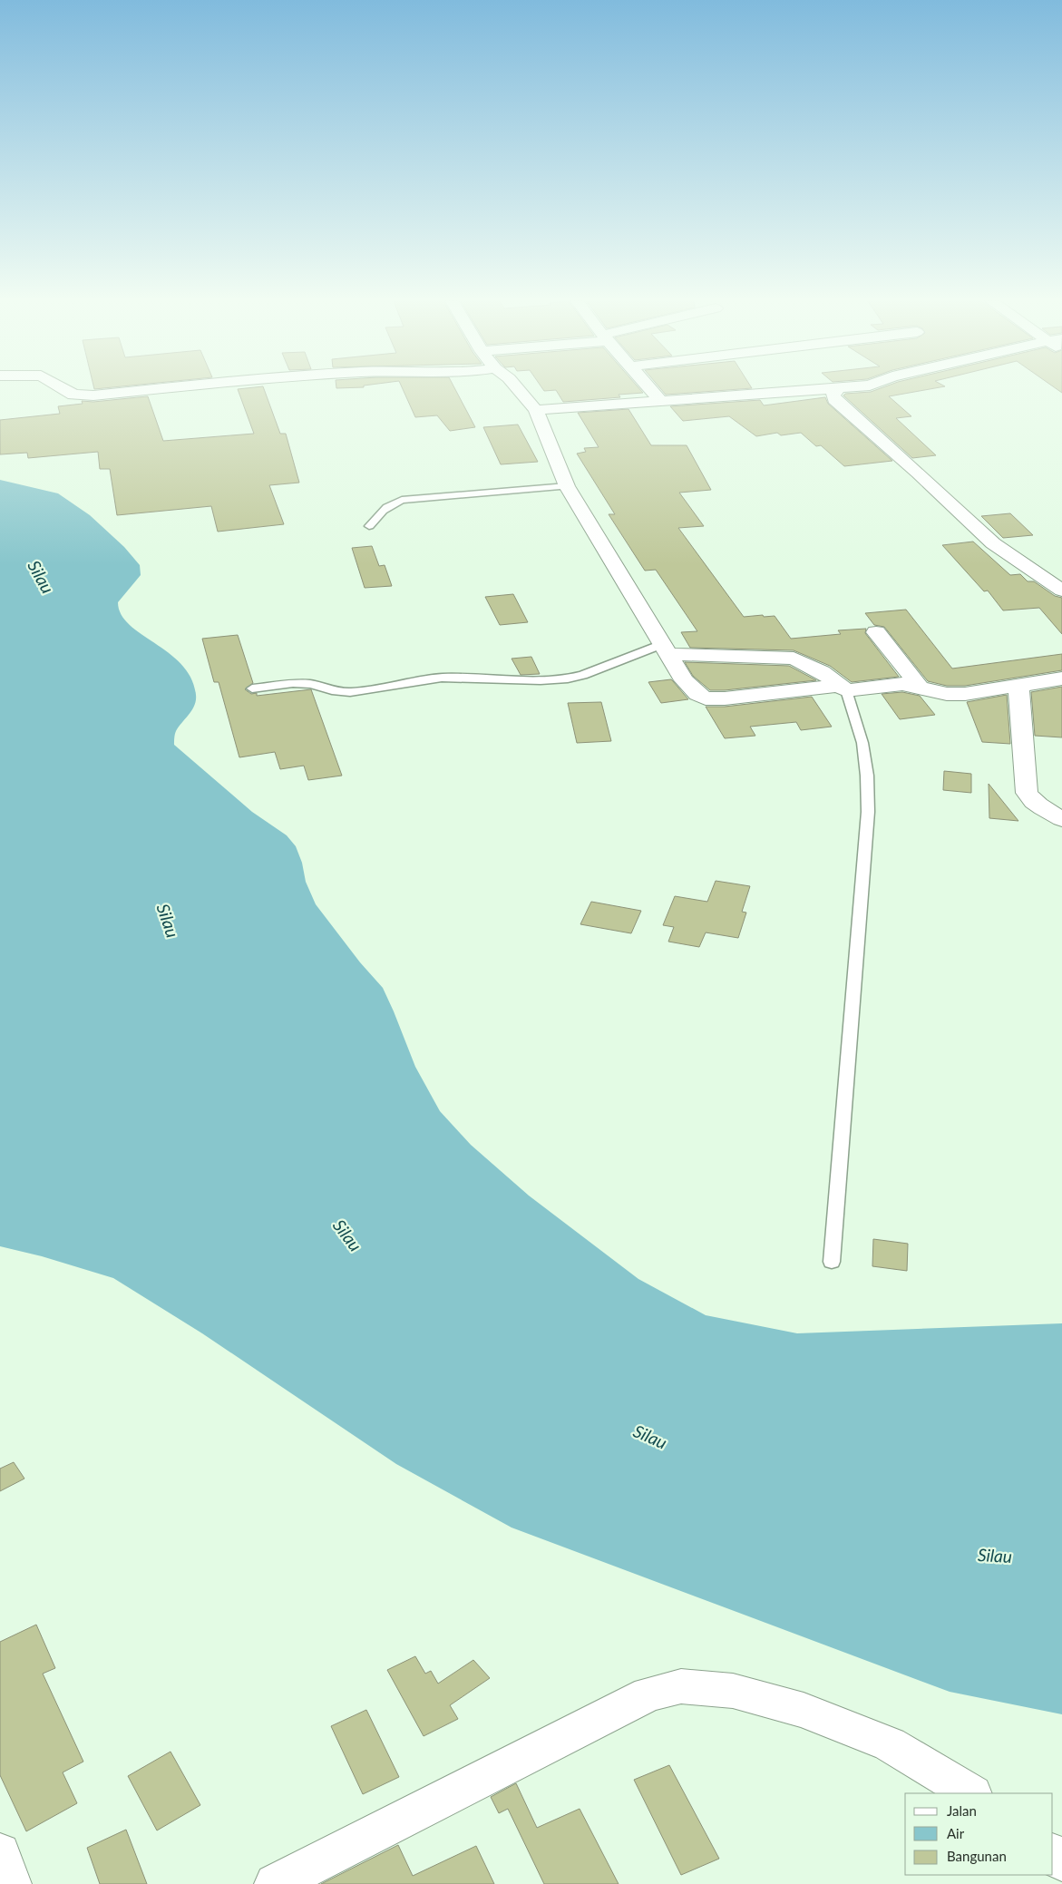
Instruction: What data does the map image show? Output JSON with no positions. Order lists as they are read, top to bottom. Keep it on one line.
{"water":["Silau"],"legend":["Jalan","Air","Bangunan"]}
